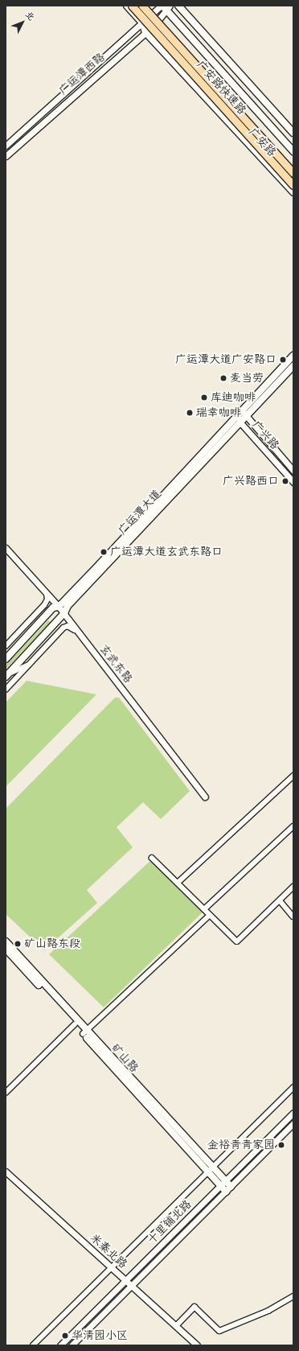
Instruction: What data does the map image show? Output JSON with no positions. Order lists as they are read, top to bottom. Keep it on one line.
{"streets":{"highway":["广安路快速路"],"main road":["广安路","广运潭大道","矿山路"],"street":["广运潭西路","广兴路","玄武东路","十里铺北路","米秦北路"]},"crossings":[["广运潭西路","广安路"],["广兴路","广运潭大道"],["广运潭大道","玄武东路"],["矿山路","十里铺北路"],["十里铺北路","米秦北路"]],"places":["广运潭大道广安路口","麦当劳","库迪咖啡","瑞幸咖啡","广兴路西口","广运潭大道玄武东路口","矿山路东段","金裕青青家园","华清园小区"],"north":"top right"}
